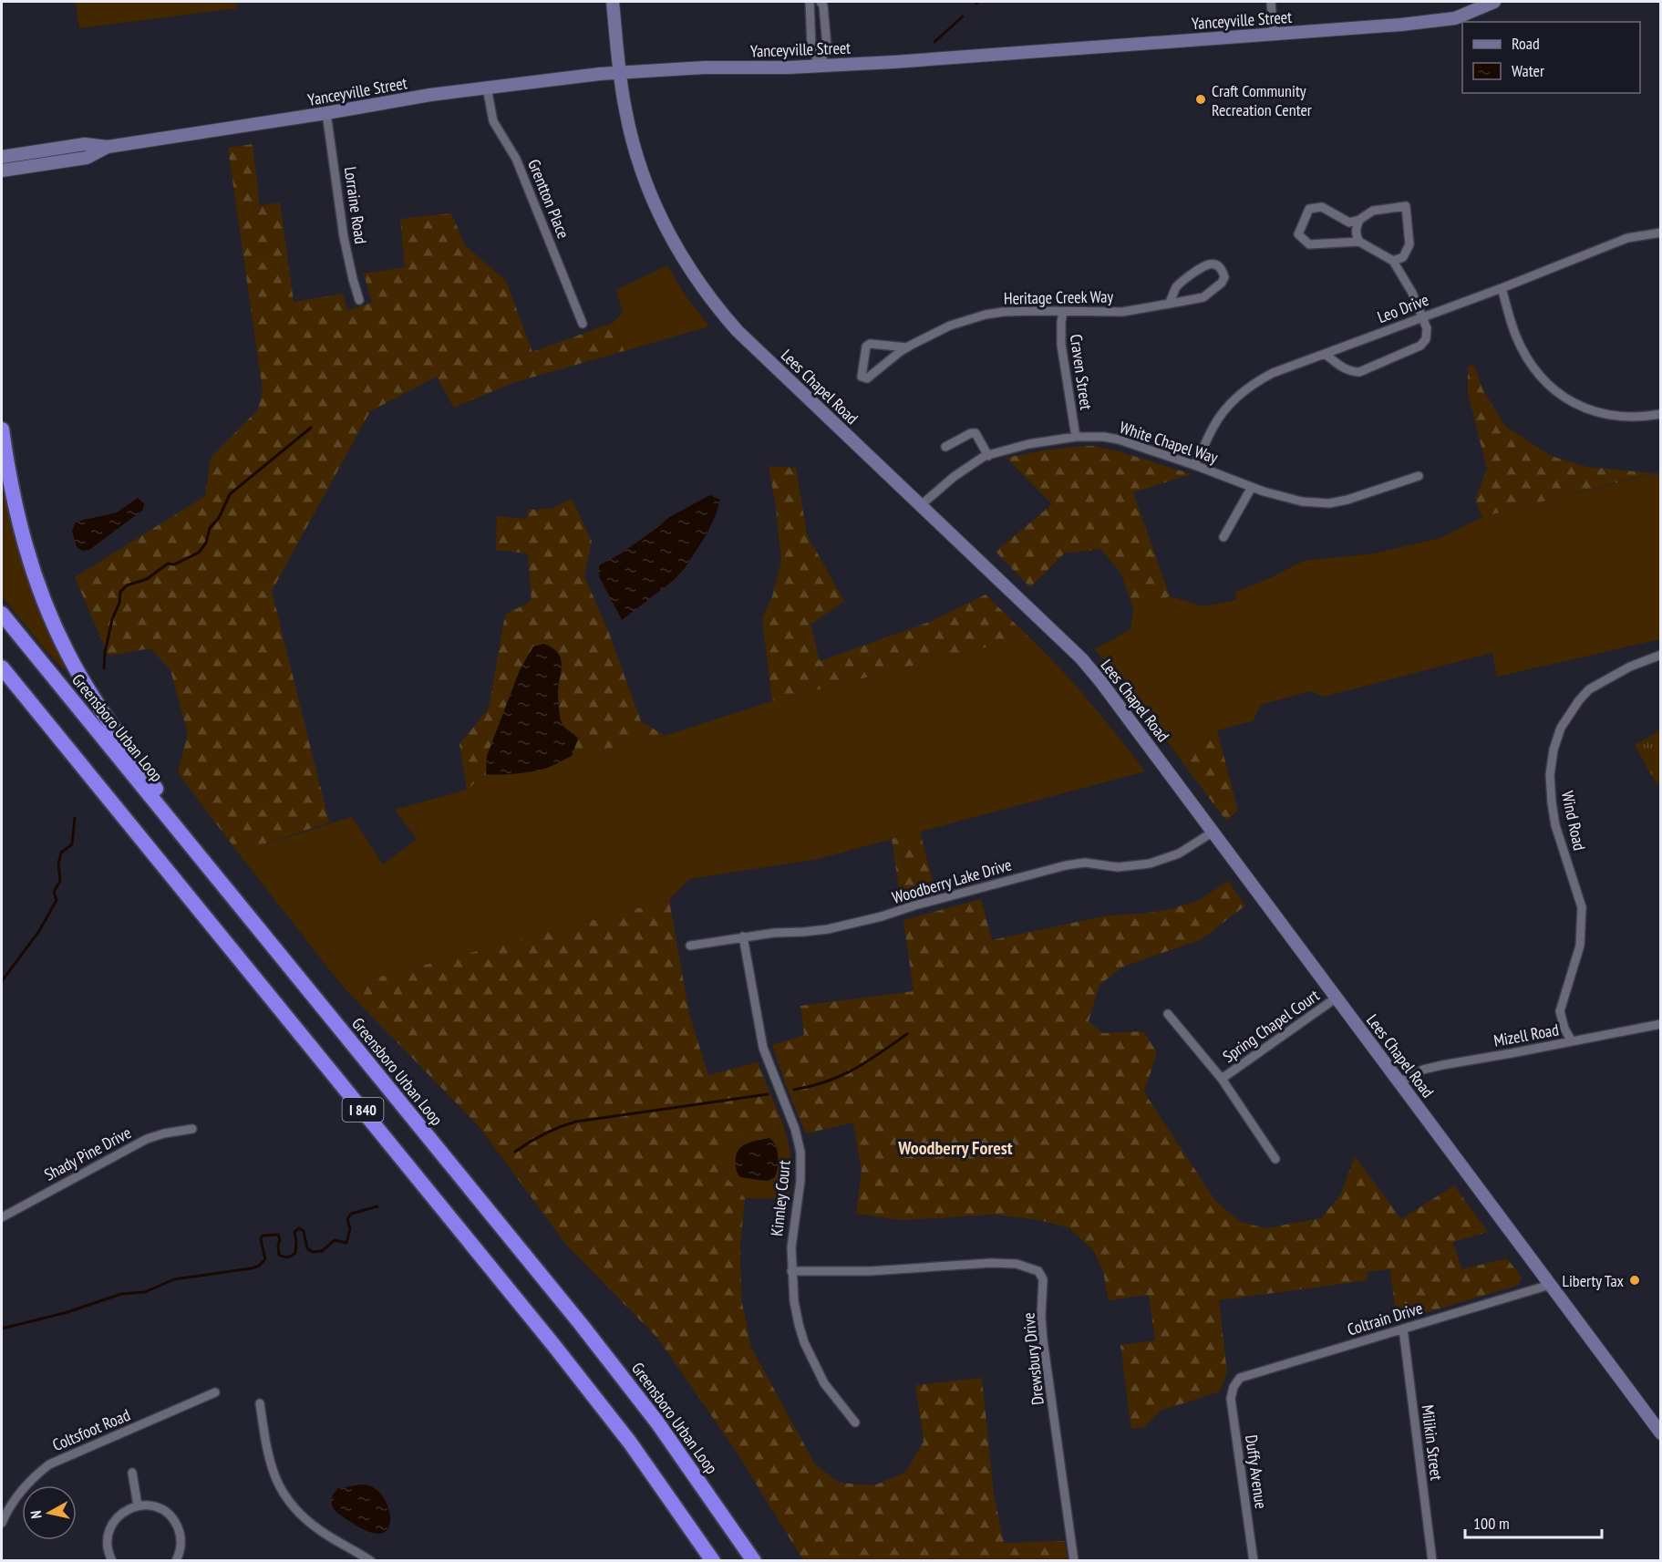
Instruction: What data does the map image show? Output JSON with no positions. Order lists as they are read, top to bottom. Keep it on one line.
{"streets":{"highway":["Greensboro Urban Loop","I 840"],"main road":["Yanceyville Street","Lees Chapel Road"],"street":["Grentton Place","Lorraine Road","Heritage Creek Way","Leo Drive","Craven Street","White Chapel Way","Wind Road","Woodberry Lake Drive","Spring Chapel Court","Mizell Road","Shady Pine Drive","Kinnley Court","Coltrain Drive","Drewsbury Drive","Coltsfoot Road","Milikin Street","Duffy Avenue"]},"crossings":[["Yanceyville Street","Grentton Place"],["Yanceyville Street","Lorraine Road"],["Yanceyville Street","Lees Chapel Road"],["Heritage Creek Way","Craven Street"],["Leo Drive","White Chapel Way"],["Craven Street","White Chapel Way"],["Lees Chapel Road","White Chapel Way"],["Lees Chapel Road","Woodberry Lake Drive"],["Lees Chapel Road","Spring Chapel Court"],["Lees Chapel Road","Mizell Road"],["Lees Chapel Road","Coltrain Drive"],["Wind Road","Mizell Road"],["Woodberry Lake Drive","Kinnley Court"],["Kinnley Court","Drewsbury Drive"],["Coltrain Drive","Milikin Street"],["Coltrain Drive","Duffy Avenue"]],"districts":["Woodberry Forest"],"places":["Craft Community Recreation Center","Liberty Tax"],"legend":["Road","Water"],"scale_bar":"100 m","north":"left"}
